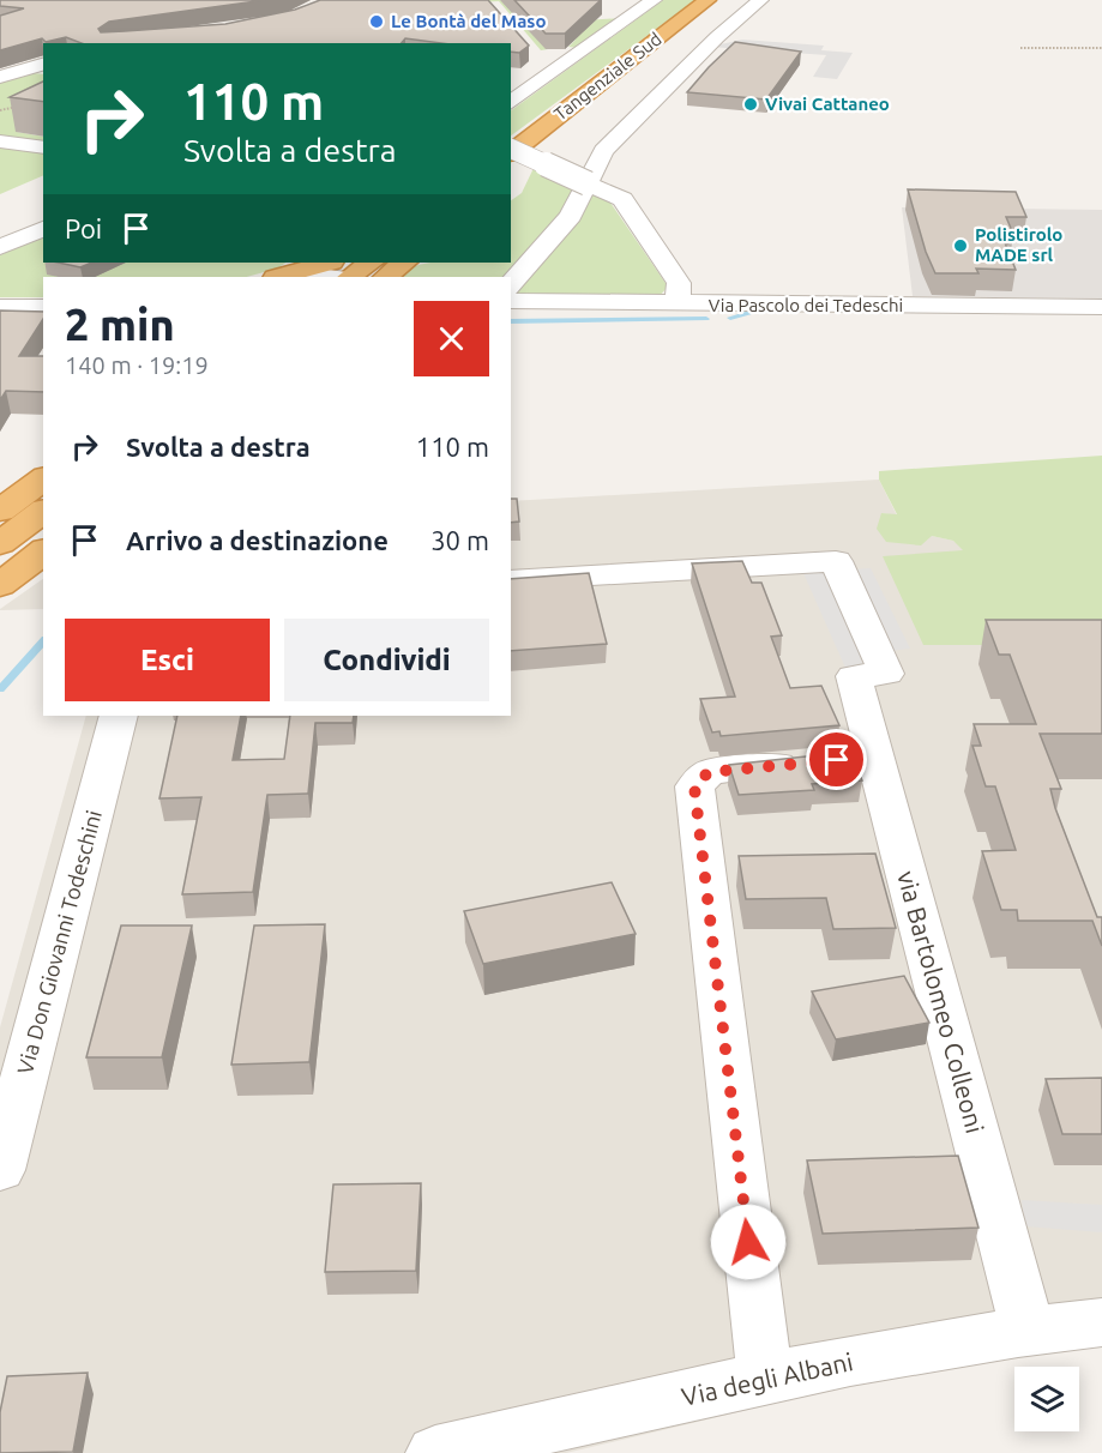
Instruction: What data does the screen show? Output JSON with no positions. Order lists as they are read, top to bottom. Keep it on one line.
{"streets":{"highway":["Tangenziale Sud"],"street":["Via Pascolo dei Tedeschi","Via Don Giovanni Todeschini","via Bartolomeo Colleoni","Via degli Albani"]},"crossings":[["via Bartolomeo Colleoni","Via degli Albani"]],"places":["Le Bontà del Maso","Vivai Cattaneo","Polistirolo MADE srl"],"page":{"turn":["110 m","Svolta a destra"],"then":"Poi","heading":["2 min","140 m · 19:19"],"list":[{"name":"Svolta a destra","value":"110 m"},{"name":"Arrivo a destinazione","value":"30 m"}],"buttons":["Esci","Condividi"]}}
